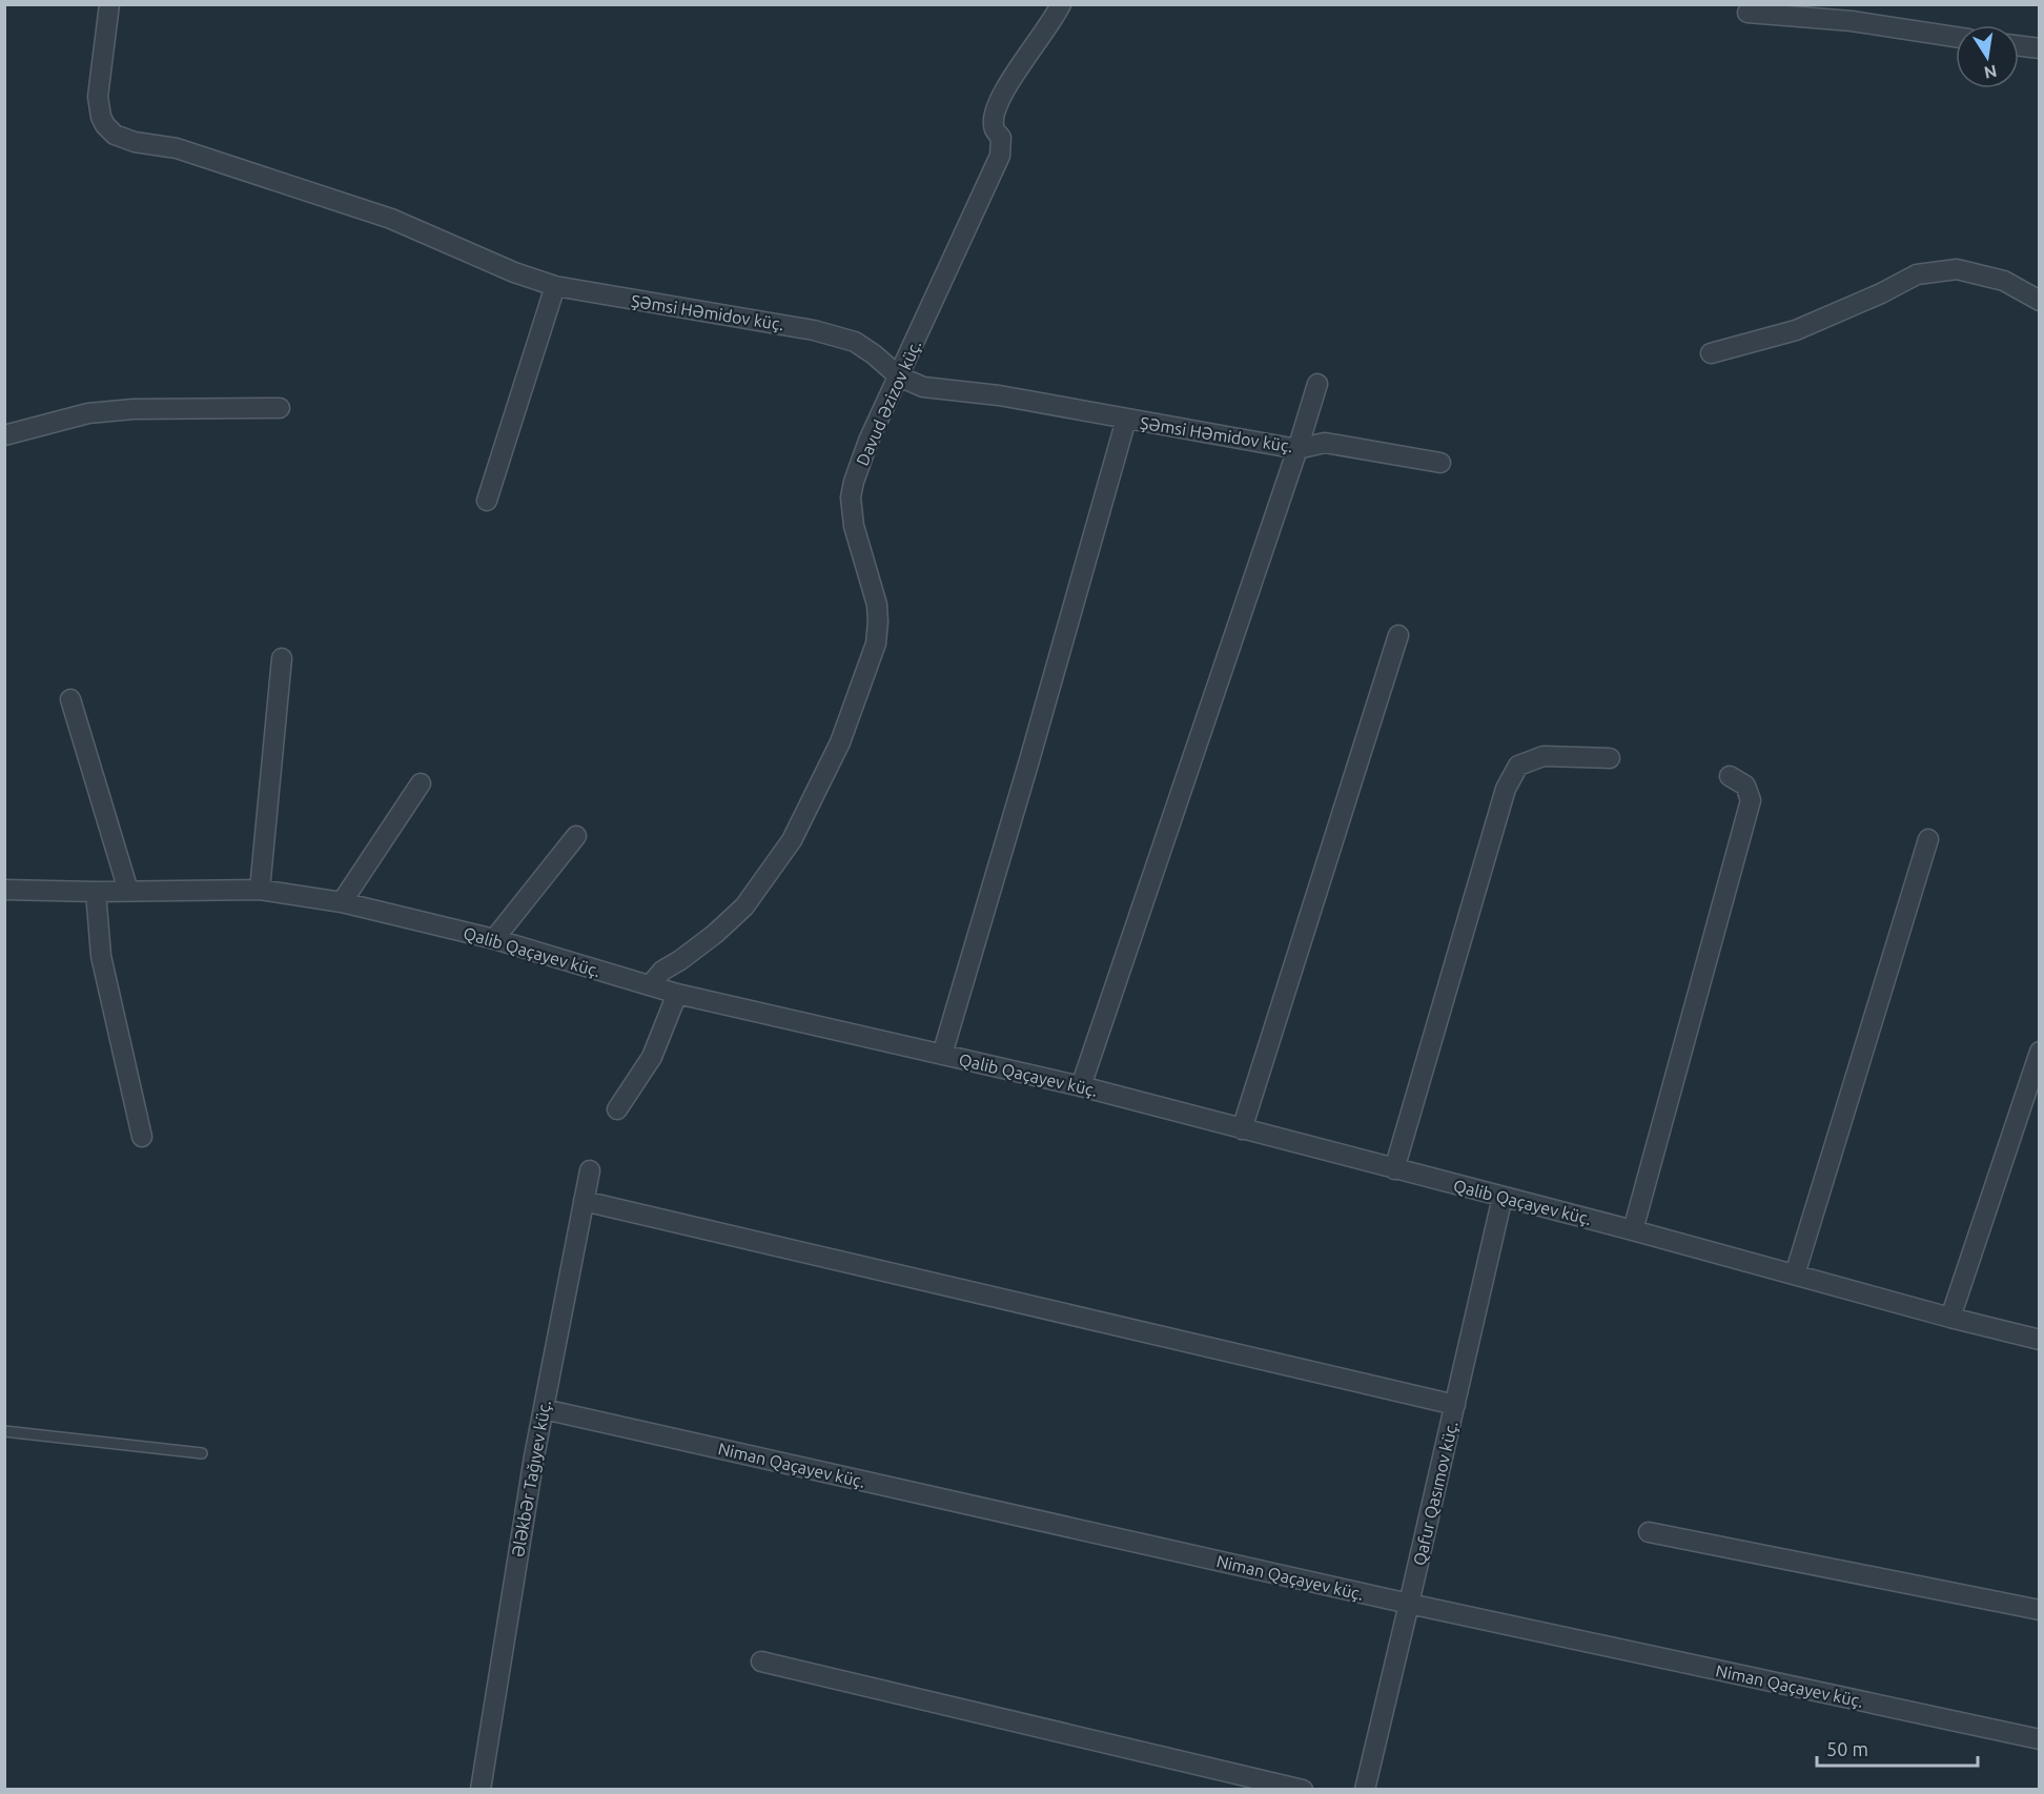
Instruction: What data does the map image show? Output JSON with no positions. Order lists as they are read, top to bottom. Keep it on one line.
{"streets":{"street":["Şəmsi Həmidov küç.","Davud Əzizov küç.","Qalib Qaçayev küç.","Niman Qaçayev küç.","Ələkbər Tağıyev küç.","Qafur Qasımov küç."]},"crossings":[["Şəmsi Həmidov küç.","Davud Əzizov küç."],["Davud Əzizov küç.","Qalib Qaçayev küç."],["Qalib Qaçayev küç.","Qafur Qasımov küç."],["Niman Qaçayev küç.","Ələkbər Tağıyev küç."],["Niman Qaçayev küç.","Qafur Qasımov küç."]],"scale_bar":"50 m","north":"bottom"}
